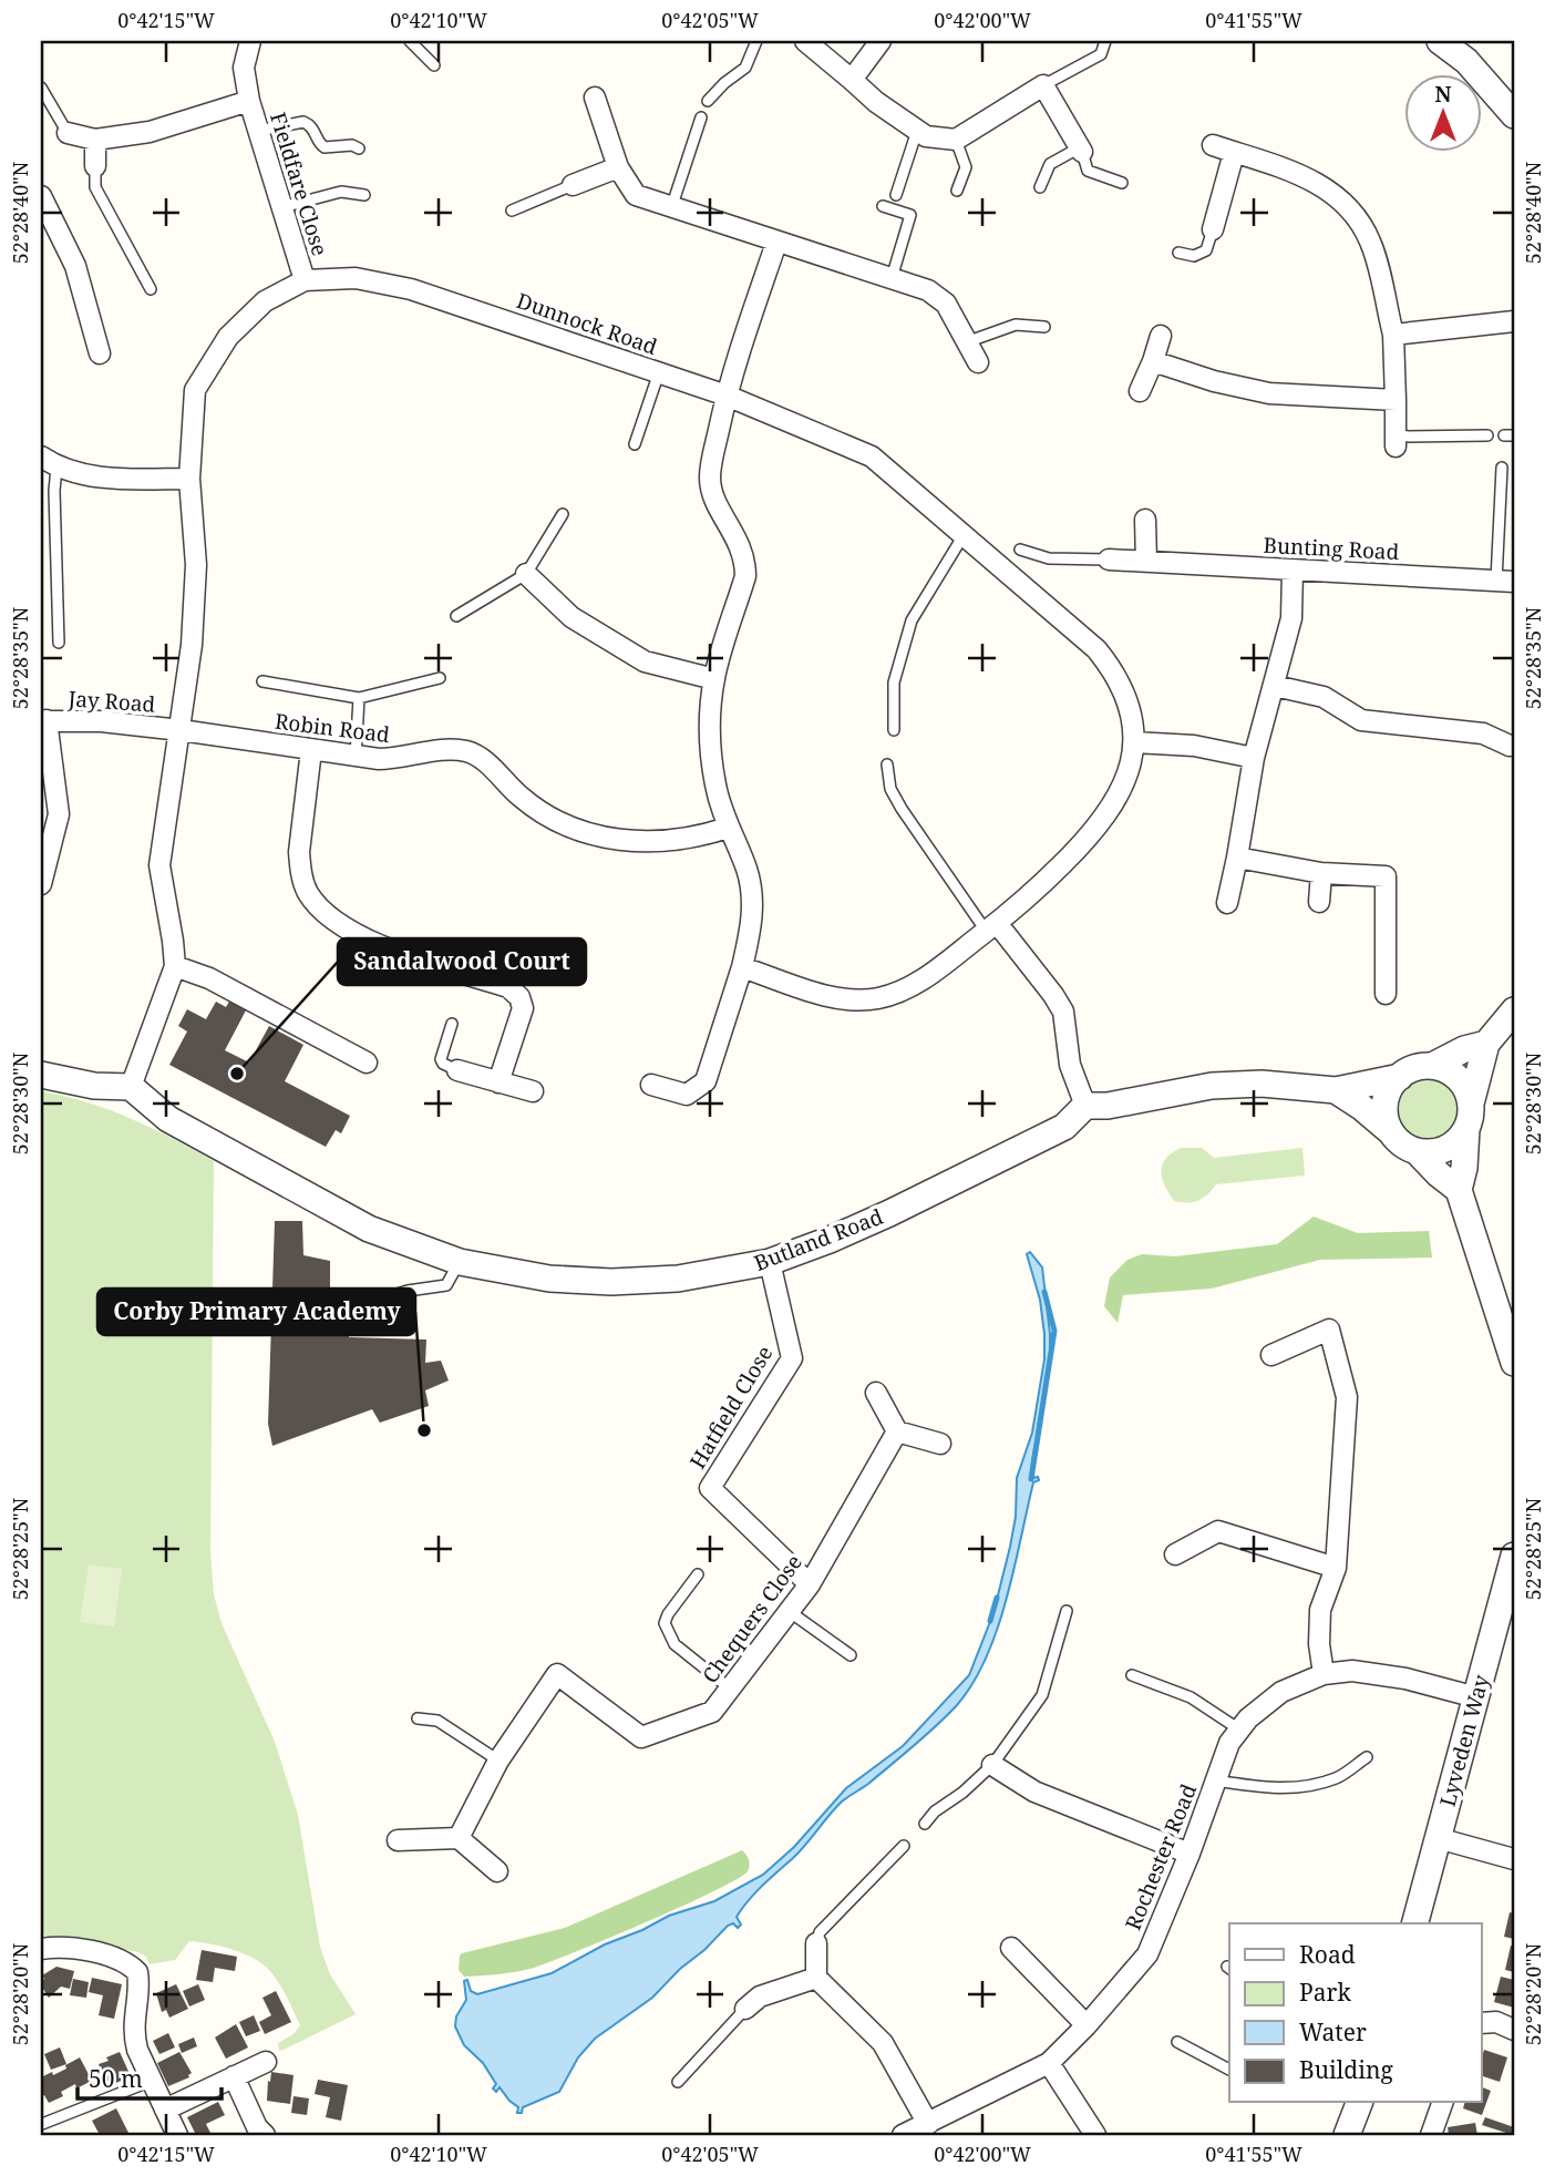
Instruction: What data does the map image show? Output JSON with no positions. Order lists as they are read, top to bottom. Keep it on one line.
{"streets":{"street":["Fieldfare Close","Dunnock Road","Bunting Road","Jay Road","Robin Road","Butland Road","Hatfield Close","Chequers Close","Lyveden Way","Rochester Road"]},"crossings":[["Fieldfare Close","Dunnock Road"],["Dunnock Road","Jay Road"],["Dunnock Road","Robin Road"],["Dunnock Road","Butland Road"],["Jay Road","Robin Road"],["Butland Road","Hatfield Close"],["Hatfield Close","Chequers Close"],["Lyveden Way","Rochester Road"]],"places":["Sandalwood Court","Corby Primary Academy"],"legend":["Road","Park","Water","Building"],"scale_bar":"50 m","north":"top","coordinates":["0°42'15\"W","0°42'10\"W","0°42'05\"W","0°42'00\"W","0°41'55\"W","52°28'40\"N","52°28'35\"N","52°28'30\"N","52°28'25\"N","52°28'20\"N"]}
